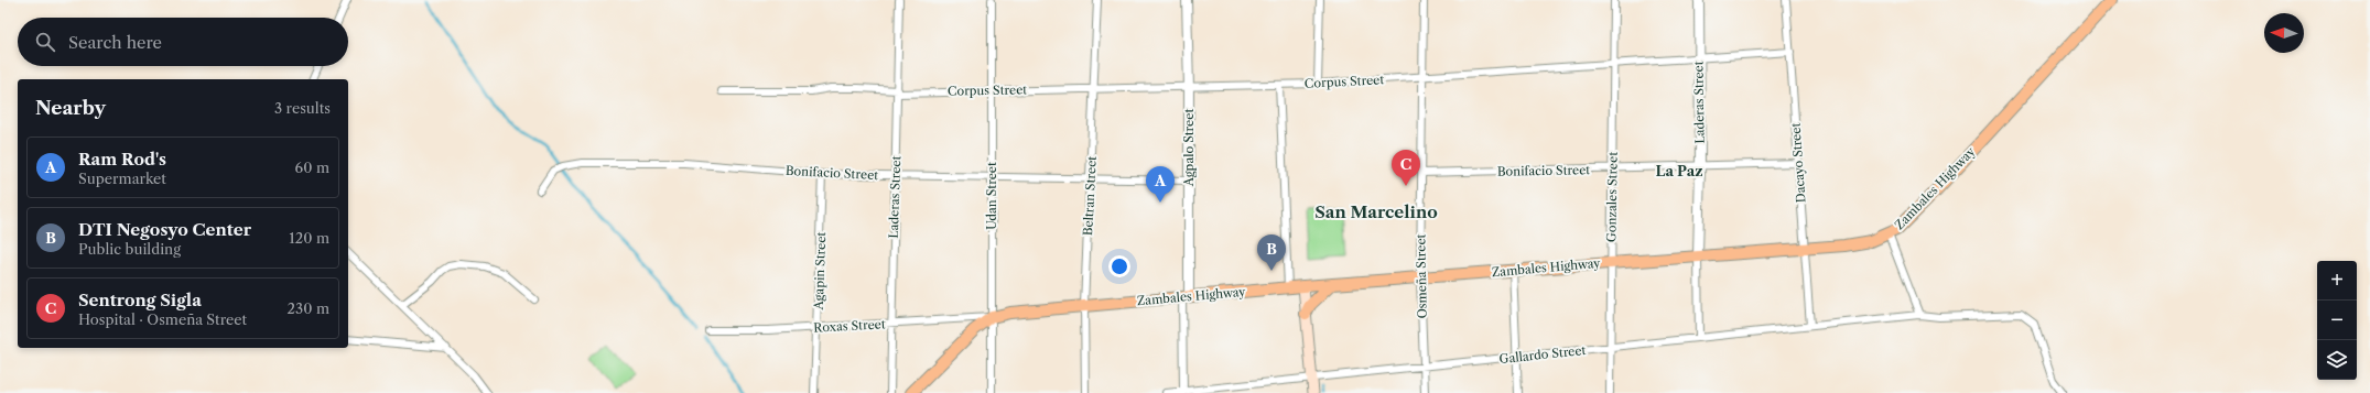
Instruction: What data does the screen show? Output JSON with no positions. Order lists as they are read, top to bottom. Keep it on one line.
{"streets":{"main road":["Zambales Highway"],"street":["Corpus Street","Laderas Street","Agpalo Street","Dacayo Street","Bonifacio Street","Udan Street","Beltran Street","Gonzales Street","Agapin Street","Osmeña Street","Roxas Street","Gallardo Street"]},"crossings":[["Corpus Street","Laderas Street"],["Corpus Street","Agpalo Street"],["Corpus Street","Dacayo Street"],["Corpus Street","Udan Street"],["Corpus Street","Beltran Street"],["Corpus Street","Gonzales Street"],["Corpus Street","Osmeña Street"],["Laderas Street","Bonifacio Street"],["Laderas Street","Zambales Highway"],["Laderas Street","Roxas Street"],["Laderas Street","Gallardo Street"],["Agpalo Street","Bonifacio Street"],["Agpalo Street","Zambales Highway"],["Agpalo Street","Gallardo Street"],["Dacayo Street","Bonifacio Street"],["Dacayo Street","Zambales Highway"],["Dacayo Street","Gallardo Street"],["Bonifacio Street","Udan Street"],["Bonifacio Street","Beltran Street"],["Bonifacio Street","Gonzales Street"],["Bonifacio Street","Agapin Street"],["Bonifacio Street","Osmeña Street"],["Zambales Highway","Udan Street"],["Zambales Highway","Beltran Street"],["Zambales Highway","Gonzales Street"],["Zambales Highway","Osmeña Street"],["Zambales Highway","Roxas Street"],["Udan Street","Roxas Street"],["Gonzales Street","Gallardo Street"],["Agapin Street","Roxas Street"],["Osmeña Street","Gallardo Street"]],"districts":["La Paz","San Marcelino"],"north":"left","page":{"search":"Search here","heading":["Nearby","3 results"],"list":[{"mark":"A","name":"Ram Rod's","note":"Supermarket","value":"60 m"},{"mark":"B","name":"DTI Negosyo Center","note":"Public building","value":"120 m"},{"mark":"C","name":"Sentrong Sigla","note":"Hospital · Osmeña Street","value":"230 m"}],"pins":["C","A","B"],"map_buttons":["+","−"]}}
